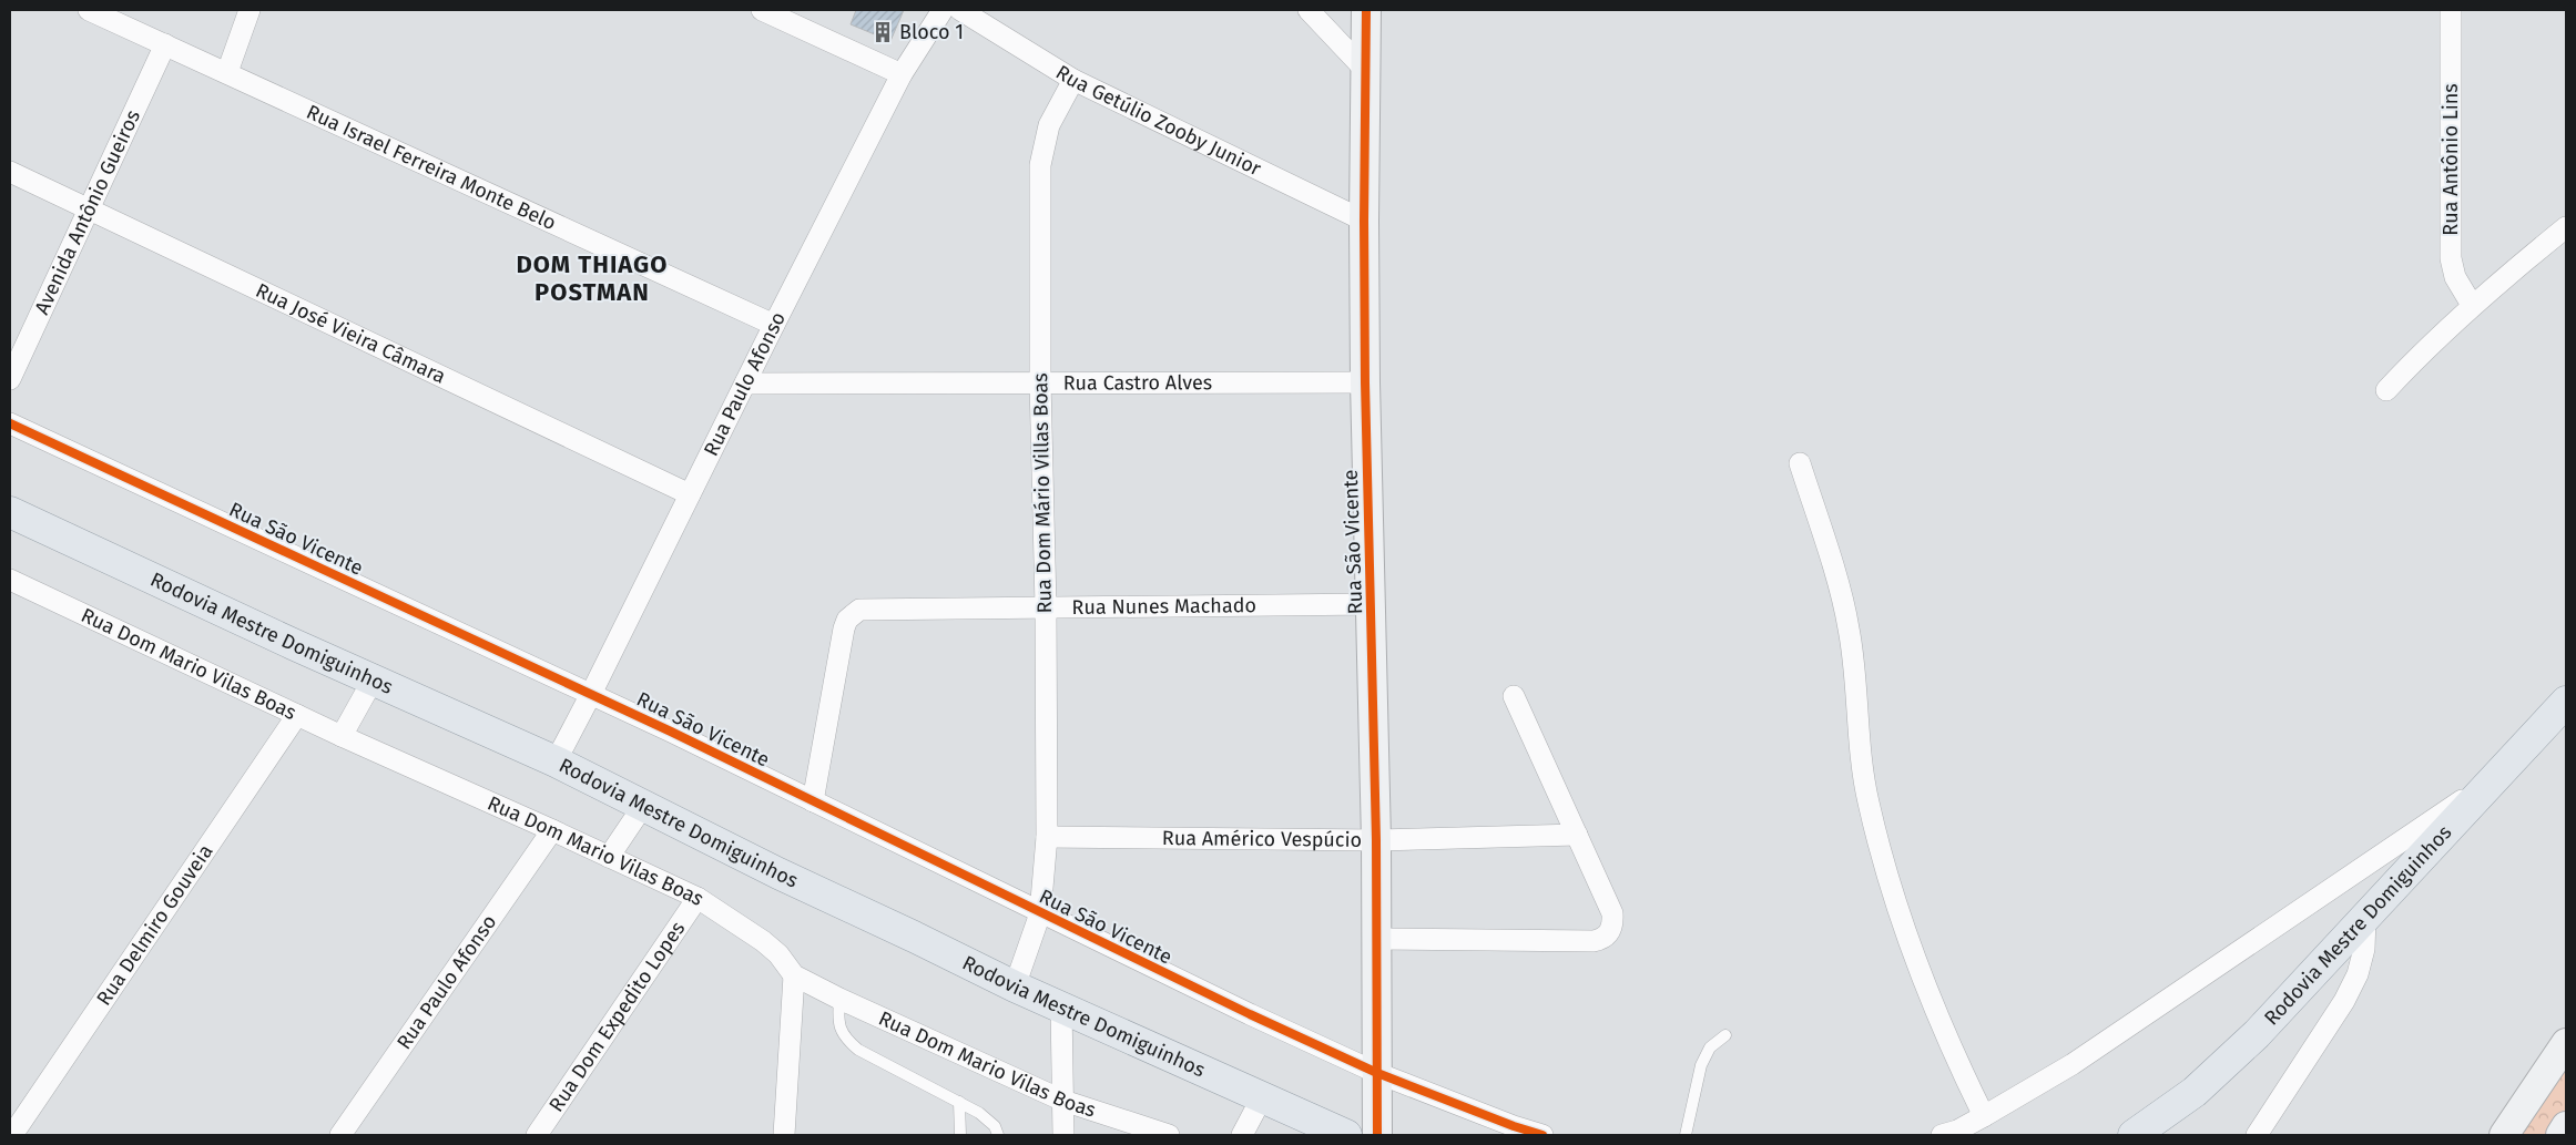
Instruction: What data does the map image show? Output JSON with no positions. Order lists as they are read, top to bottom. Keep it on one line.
{"streets":{"main road":["Rodovia Mestre Domiguinhos"],"street":["Rua Getúlio Zooby Junior","Rua Antônio Lins","Rua Israel Ferreira Monte Belo","Avenida Antônio Gueiros","Rua José Vieira Câmara","Rua Castro Alves","Rua Paulo Afonso","Rua Dom Mário Villas Boas","Rua São Vicente","Rua Nunes Machado","Rua Dom Mario Vilas Boas","Rua Américo Vespúcio","Rua Delmiro Gouveia","Rua Dom Expedito Lopes"]},"crossings":[["Rua Getúlio Zooby Junior","Rua Dom Mário Villas Boas"],["Rua Getúlio Zooby Junior","Rua São Vicente"],["Rua Israel Ferreira Monte Belo","Avenida Antônio Gueiros"],["Rua Israel Ferreira Monte Belo","Rua Paulo Afonso"],["Avenida Antônio Gueiros","Rua José Vieira Câmara"],["Rua José Vieira Câmara","Rua Paulo Afonso"],["Rua Castro Alves","Rua Paulo Afonso"],["Rua Castro Alves","Rua Dom Mário Villas Boas"],["Rua Castro Alves","Rua São Vicente"],["Rua Paulo Afonso","Rua São Vicente"],["Rua Paulo Afonso","Rodovia Mestre Domiguinhos"],["Rua Paulo Afonso","Rua Dom Mario Vilas Boas"],["Rua Dom Mário Villas Boas","Rua São Vicente"],["Rua Dom Mário Villas Boas","Rua Nunes Machado"],["Rua Dom Mário Villas Boas","Rodovia Mestre Domiguinhos"],["Rua Dom Mário Villas Boas","Rua Américo Vespúcio"],["Rua São Vicente","Rua Nunes Machado"],["Rua São Vicente","Rua Américo Vespúcio"],["Rua Dom Mario Vilas Boas","Rua Delmiro Gouveia"],["Rua Dom Mario Vilas Boas","Rua Dom Expedito Lopes"]],"districts":["DOM THIAGO POSTMAN"],"places":{"building":["Bloco 1"]}}
